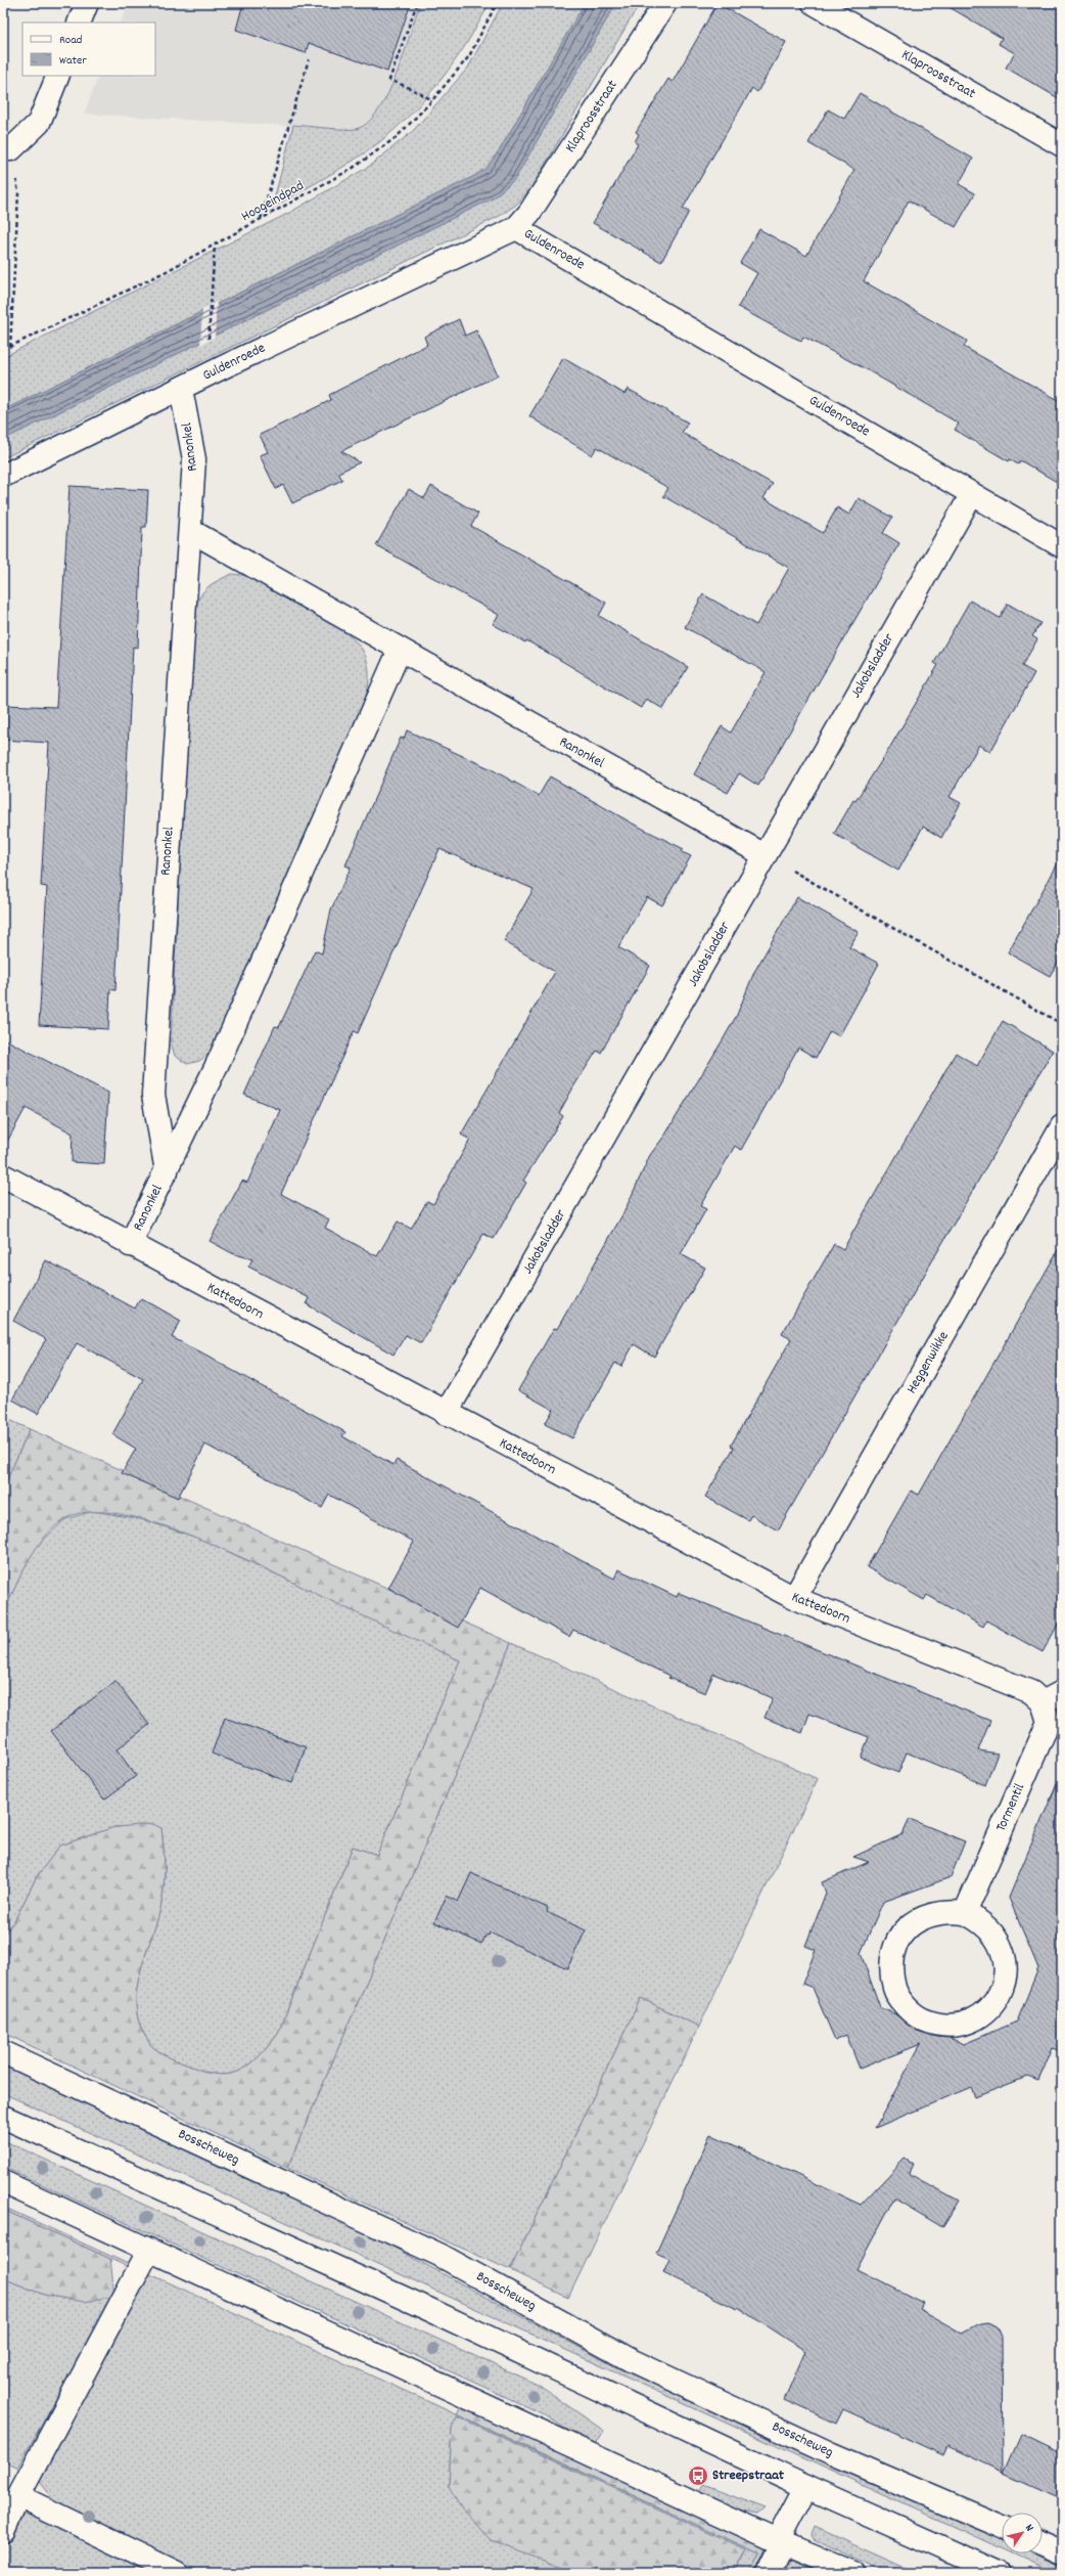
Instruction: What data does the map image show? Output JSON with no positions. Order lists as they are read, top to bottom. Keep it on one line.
{"streets":{"street":["Klaproosstraat","Guldenroede","Ranonkel","Jakobsladder","Kattedoorn","Heggenwikke","Tormentil","Bosscheweg"],"path":["Hoogeindpad"]},"crossings":[["Klaproosstraat","Guldenroede"],["Guldenroede","Ranonkel"],["Guldenroede","Jakobsladder"],["Ranonkel","Jakobsladder"],["Ranonkel","Kattedoorn"],["Jakobsladder","Kattedoorn"],["Kattedoorn","Heggenwikke"],["Kattedoorn","Tormentil"]],"places":{"bus stop":["Streepstraat"]},"legend":["Road","Water"],"north":"top right"}
